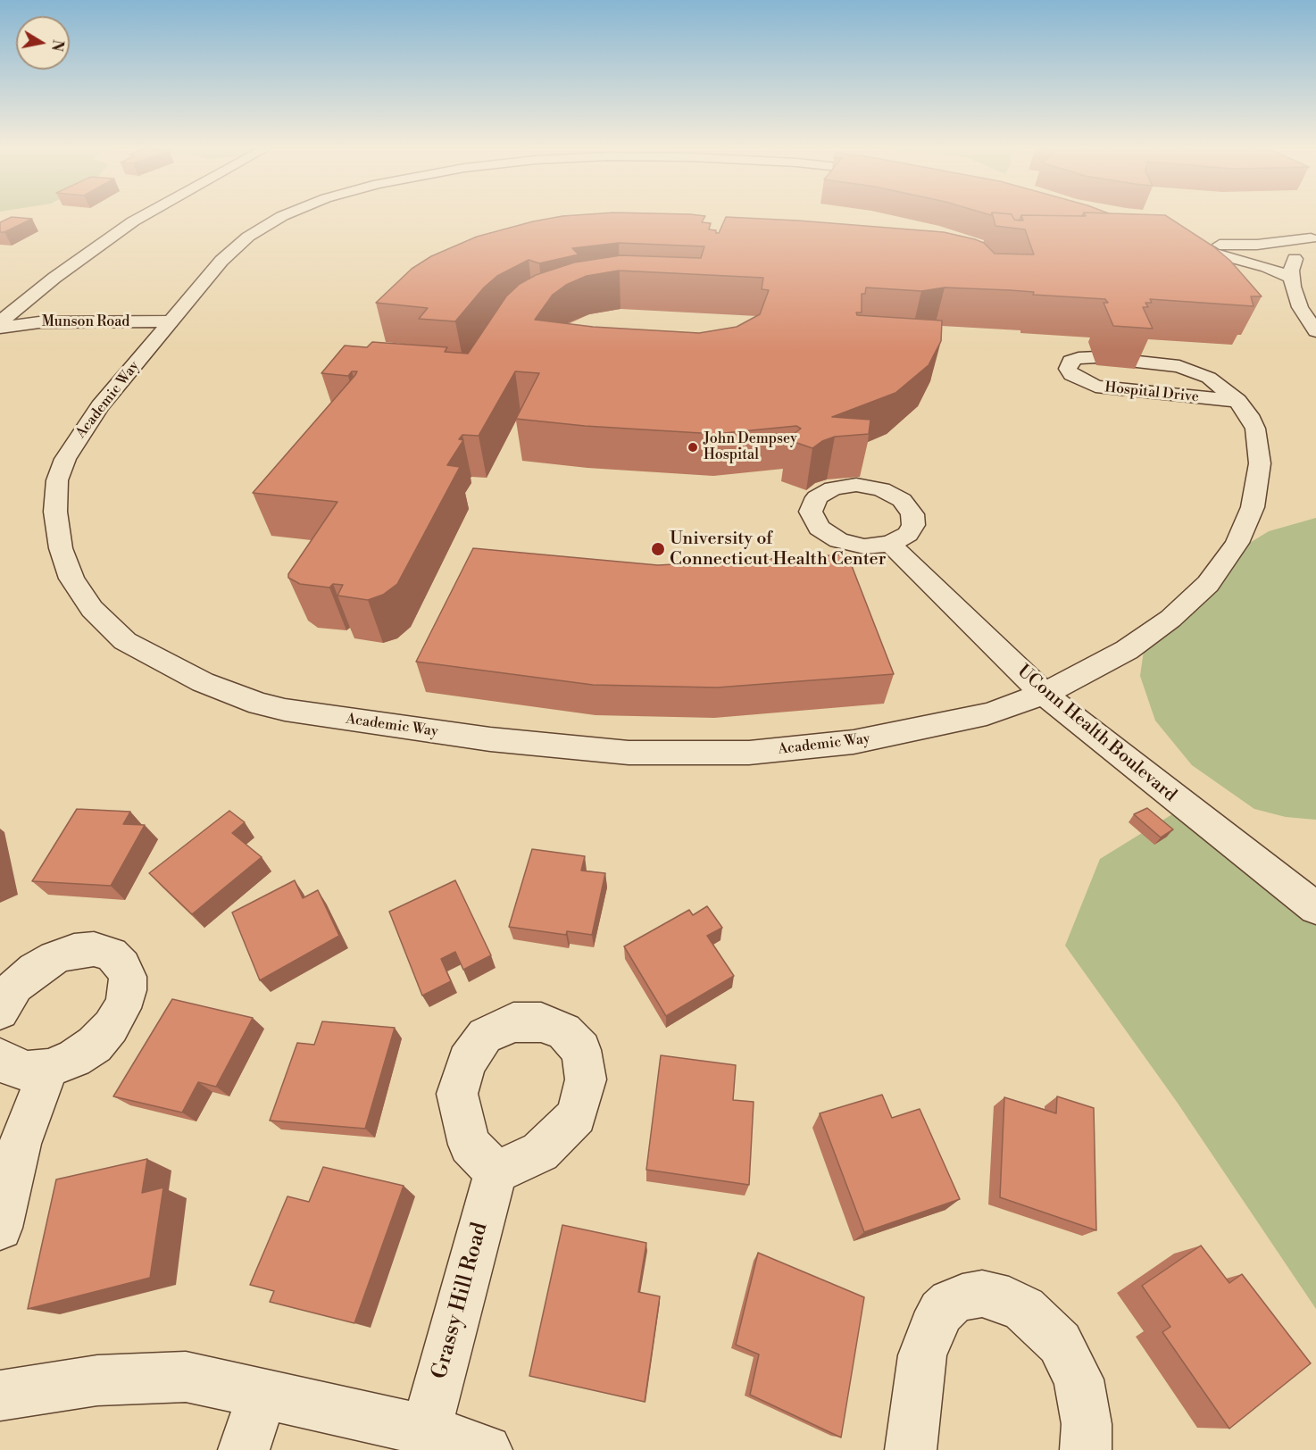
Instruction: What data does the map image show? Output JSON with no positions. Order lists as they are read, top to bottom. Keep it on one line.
{"streets":{"street":["Munson Road","Hospital Drive","Academic Way","UConn Health Boulevard","Grassy Hill Road"]},"crossings":[["Munson Road","Academic Way"],["Hospital Drive","Academic Way"],["Hospital Drive","UConn Health Boulevard"],["Academic Way","UConn Health Boulevard"]],"places":["John Dempsey Hospital","University of Connecticut Health Center"],"north":"right"}
